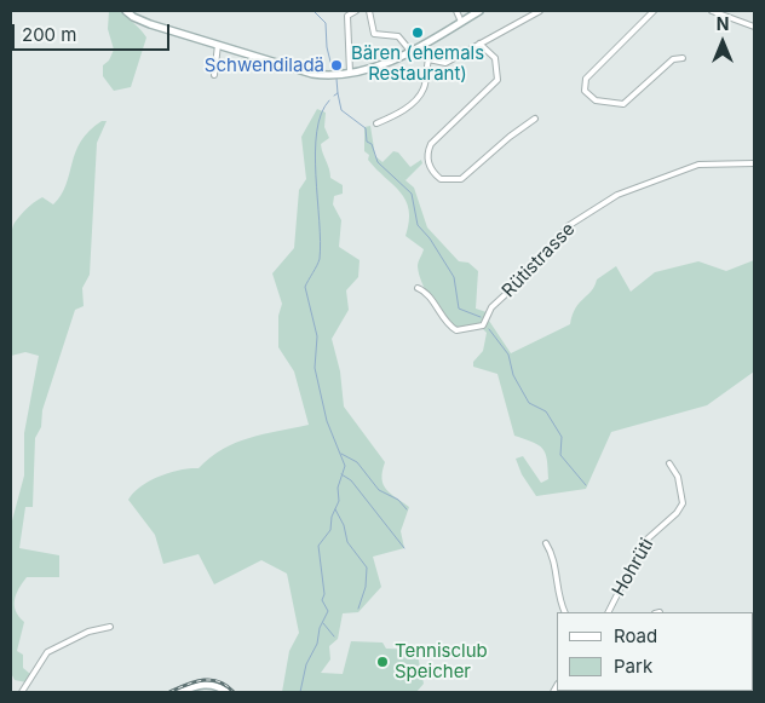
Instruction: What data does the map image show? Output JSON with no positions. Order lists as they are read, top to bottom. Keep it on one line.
{"streets":{"street":["Rütistrasse","Hohrüti"]},"places":["Bären (ehemals Restaurant)","Schwendiladä","Tennisclub Speicher"],"legend":["Road","Park"],"scale_bar":"200 m","north":"top"}
